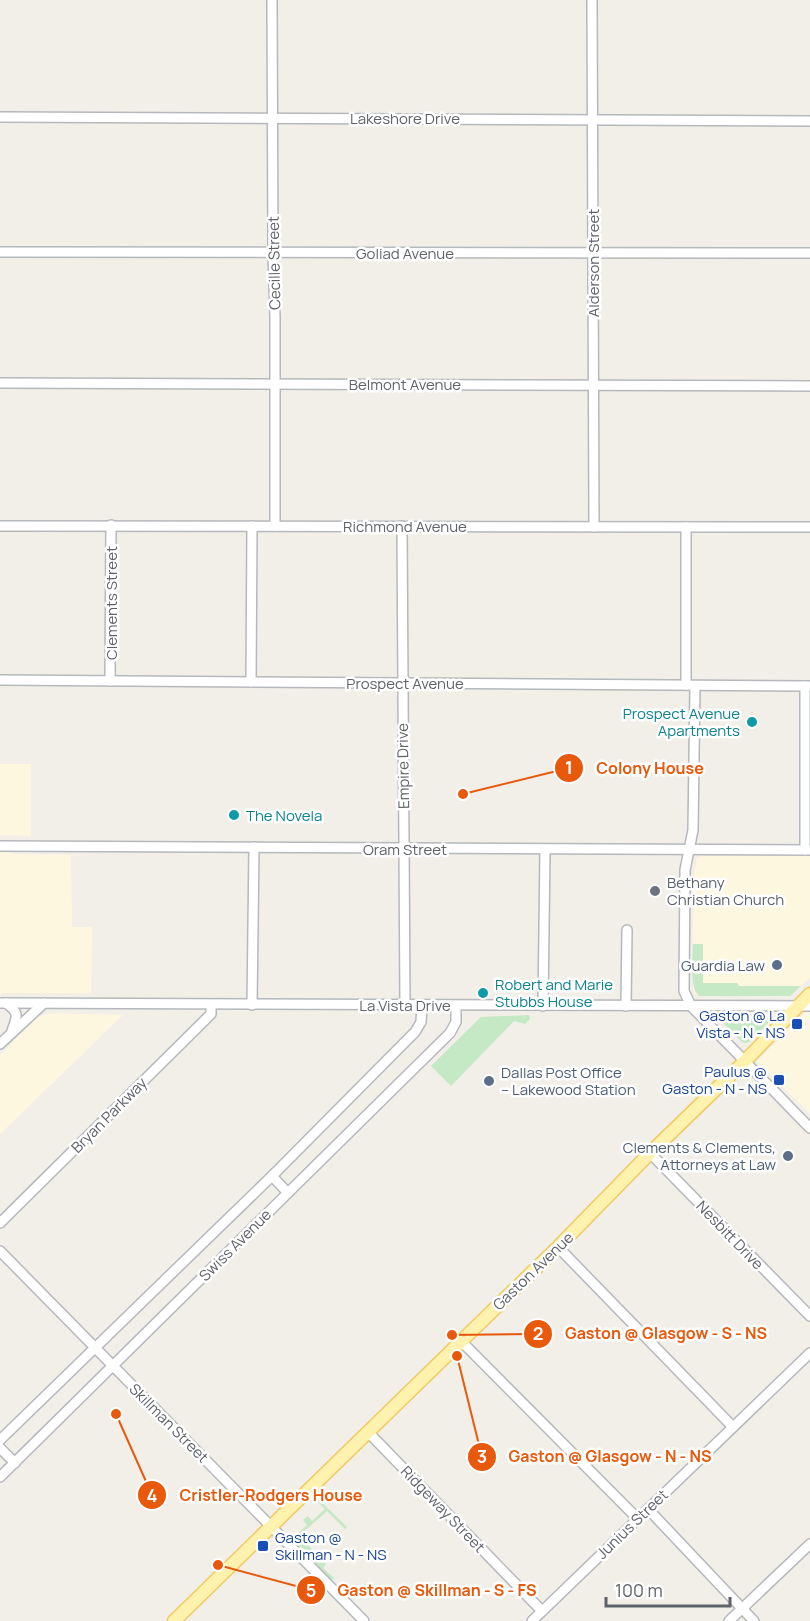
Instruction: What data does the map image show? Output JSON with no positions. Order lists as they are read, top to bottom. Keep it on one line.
{"streets":{"main road":["Gaston Avenue"],"street":["Lakeshore Drive","Goliad Avenue","Cecille Street","Alderson Street","Belmont Avenue","Richmond Avenue","Clements Street","Prospect Avenue","Empire Drive","Oram Street","La Vista Drive","Bryan Parkway","Nesbitt Drive","Swiss Avenue","Skillman Street","Ridgeway Street","Junius Street"]},"crossings":[["Lakeshore Drive","Cecille Street"],["Lakeshore Drive","Alderson Street"],["Goliad Avenue","Cecille Street"],["Goliad Avenue","Alderson Street"],["Cecille Street","Belmont Avenue"],["Cecille Street","Richmond Avenue"],["Alderson Street","Belmont Avenue"],["Alderson Street","Richmond Avenue"],["Richmond Avenue","Clements Street"],["Richmond Avenue","Empire Drive"],["Clements Street","Prospect Avenue"],["Prospect Avenue","Empire Drive"],["Empire Drive","Oram Street"],["Empire Drive","La Vista Drive"],["La Vista Drive","Bryan Parkway"],["La Vista Drive","Swiss Avenue"],["La Vista Drive","Gaston Avenue"],["Nesbitt Drive","Gaston Avenue"],["Swiss Avenue","Skillman Street"],["Gaston Avenue","Skillman Street"],["Gaston Avenue","Ridgeway Street"],["Ridgeway Street","Junius Street"]],"places":{"other":["Prospect Avenue Apartments","Colony House","The Novela","Bethany Christian Church","Guardia Law","Robert and Marie Stubbs House","Dallas Post Office – Lakewood Station","Clements & Clements, Attorneys at Law","Gaston @ Glasgow - S - NS","Gaston @ Glasgow - N - NS","Cristler-Rodgers House","Gaston @ Skillman - S - FS"],"transit":["Gaston @ La Vista - N - NS","Paulus @ Gaston - N - NS","Gaston @ Skillman - N - NS"]},"scale_bar":"100 m"}
